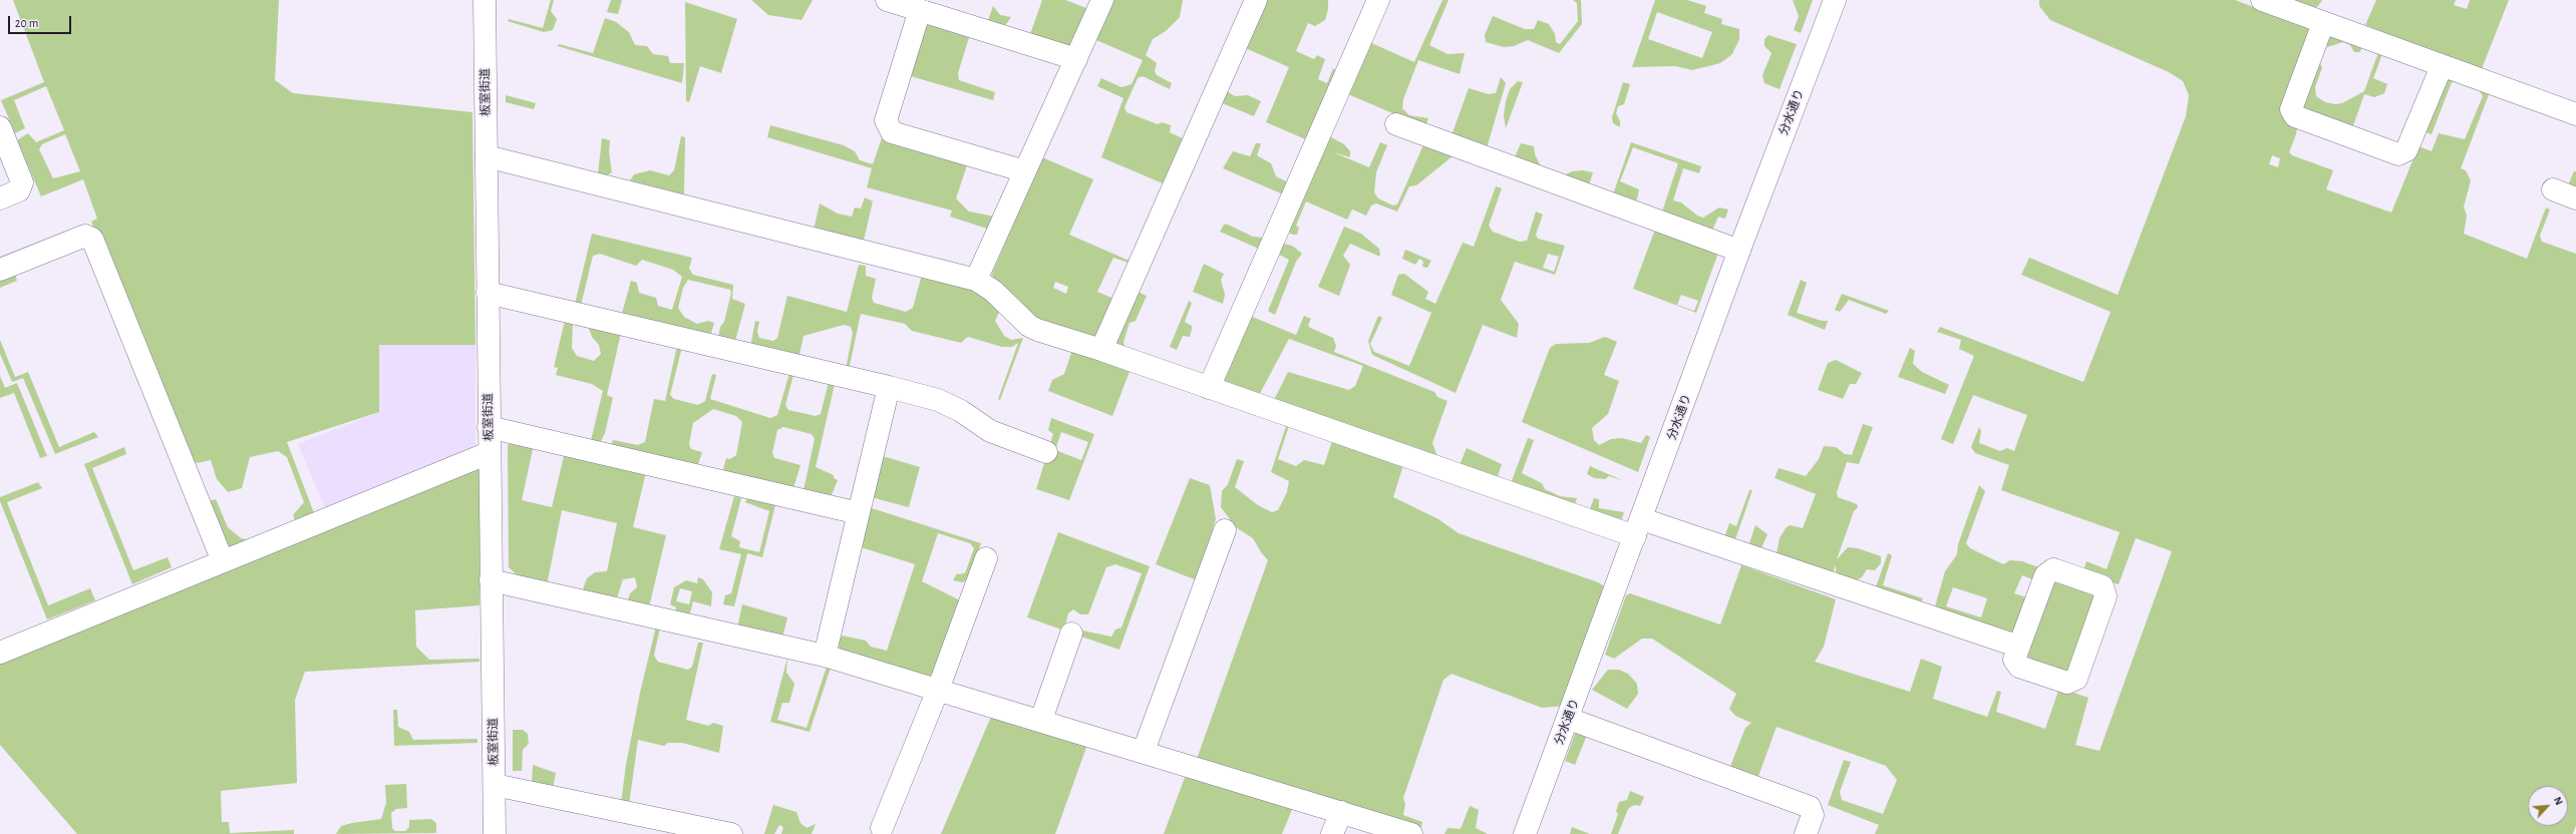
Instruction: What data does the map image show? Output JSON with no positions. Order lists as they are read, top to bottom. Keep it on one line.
{"streets":{"street":["板室街道","分水通り"]},"scale_bar":"20 m","north":"top right"}
